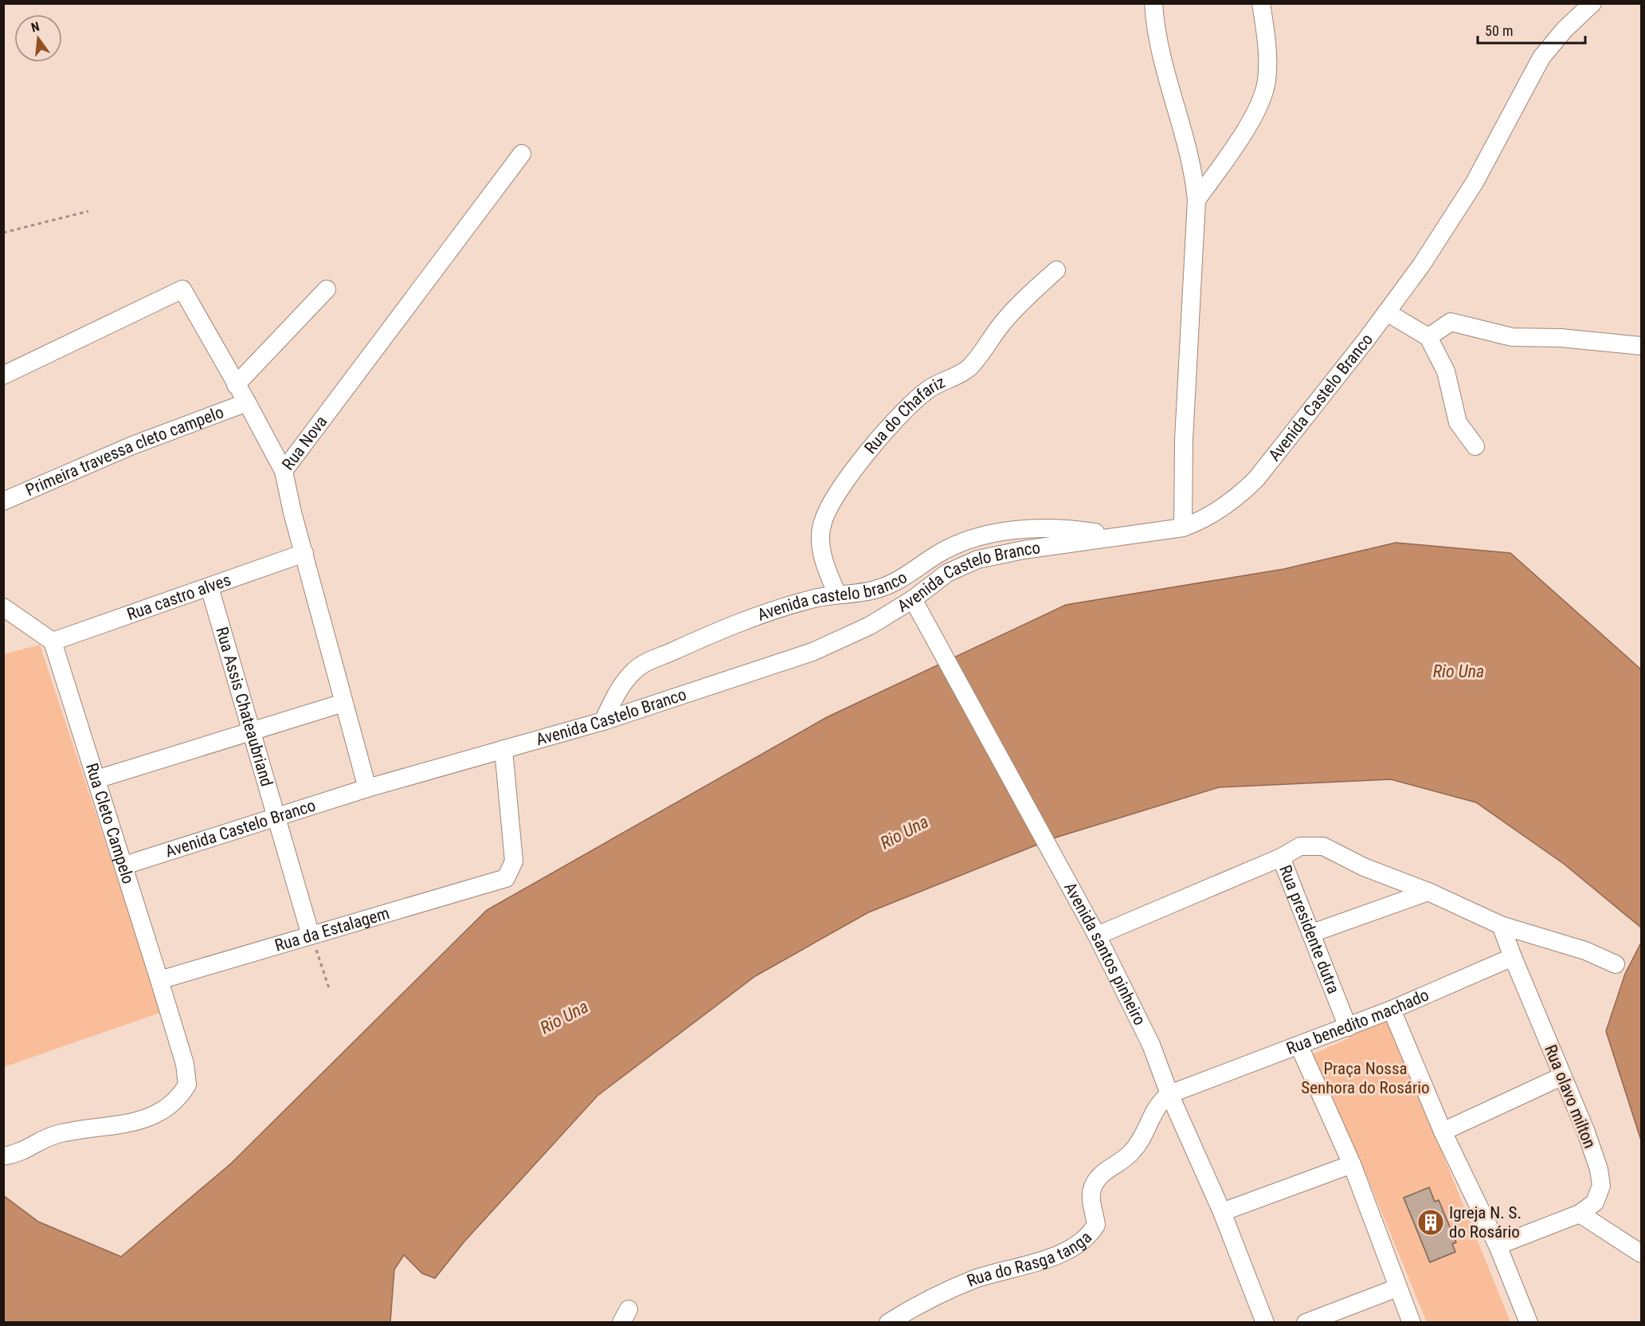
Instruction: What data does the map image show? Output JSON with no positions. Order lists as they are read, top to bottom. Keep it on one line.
{"streets":{"street":["Avenida Castelo Branco","Rua do Chafariz","Rua Nova","Primeira travessa cleto campelo","Avenida castelo branco","Rua castro alves","Rua Assis Chateaubriand","Rua Cleto Campelo","Rua da Estalagem","Rua presidente dutra","Avenida santos pinheiro","Rua benedito machado","Rua olavo milton","Rua do Rasga tanga"]},"crossings":[["Avenida Castelo Branco","Rua Nova"],["Avenida Castelo Branco","Avenida castelo branco"],["Avenida Castelo Branco","Rua Assis Chateaubriand"],["Avenida Castelo Branco","Rua Cleto Campelo"],["Avenida Castelo Branco","Rua da Estalagem"],["Avenida Castelo Branco","Avenida santos pinheiro"],["Rua do Chafariz","Avenida castelo branco"],["Rua Nova","Rua castro alves"],["Rua castro alves","Rua Assis Chateaubriand"],["Rua castro alves","Rua Cleto Campelo"],["Rua Assis Chateaubriand","Rua da Estalagem"],["Rua Cleto Campelo","Rua da Estalagem"],["Rua presidente dutra","Avenida santos pinheiro"],["Rua presidente dutra","Rua benedito machado"],["Avenida santos pinheiro","Rua benedito machado"],["Avenida santos pinheiro","Rua do Rasga tanga"],["Rua benedito machado","Rua olavo milton"],["Rua benedito machado","Rua do Rasga tanga"]],"water":["Rio Una"],"parks":["Praça Nossa Senhora do Rosário"],"places":{"building":["Igreja N. S. do Rosário"]},"scale_bar":"50 m","north":"top"}
